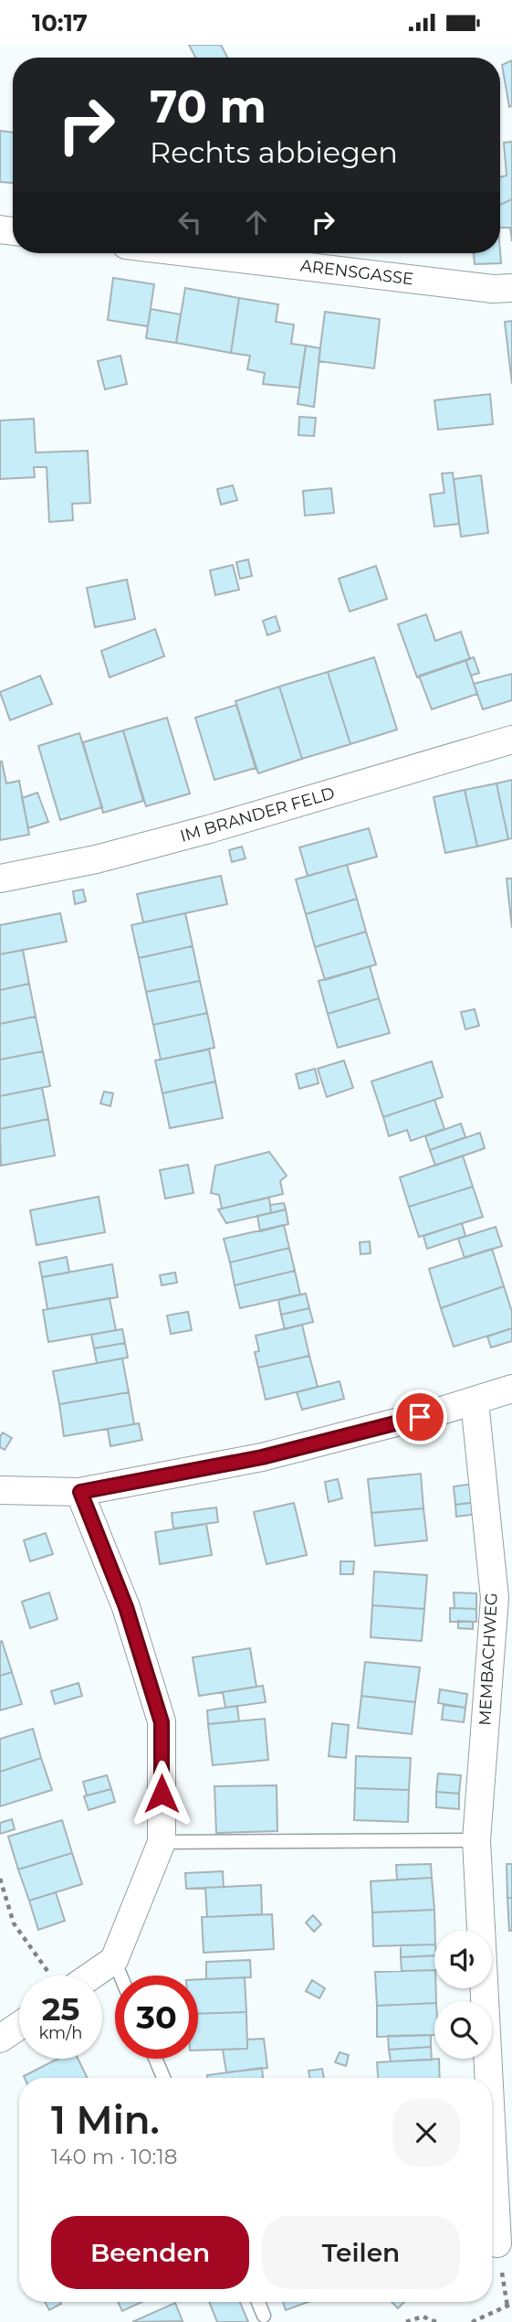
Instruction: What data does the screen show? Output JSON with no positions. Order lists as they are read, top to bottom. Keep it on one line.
{"streets":{"street":["ARENSGASSE","IM BRANDER FELD","MEMBACHWEG"]},"page":{"status":"10:17","turn":["70 m","Rechts abbiegen"],"speed":"25 km/h","limit":"30","heading":["1 Min.","140 m · 10:18"],"buttons":["Beenden","Teilen"]}}
